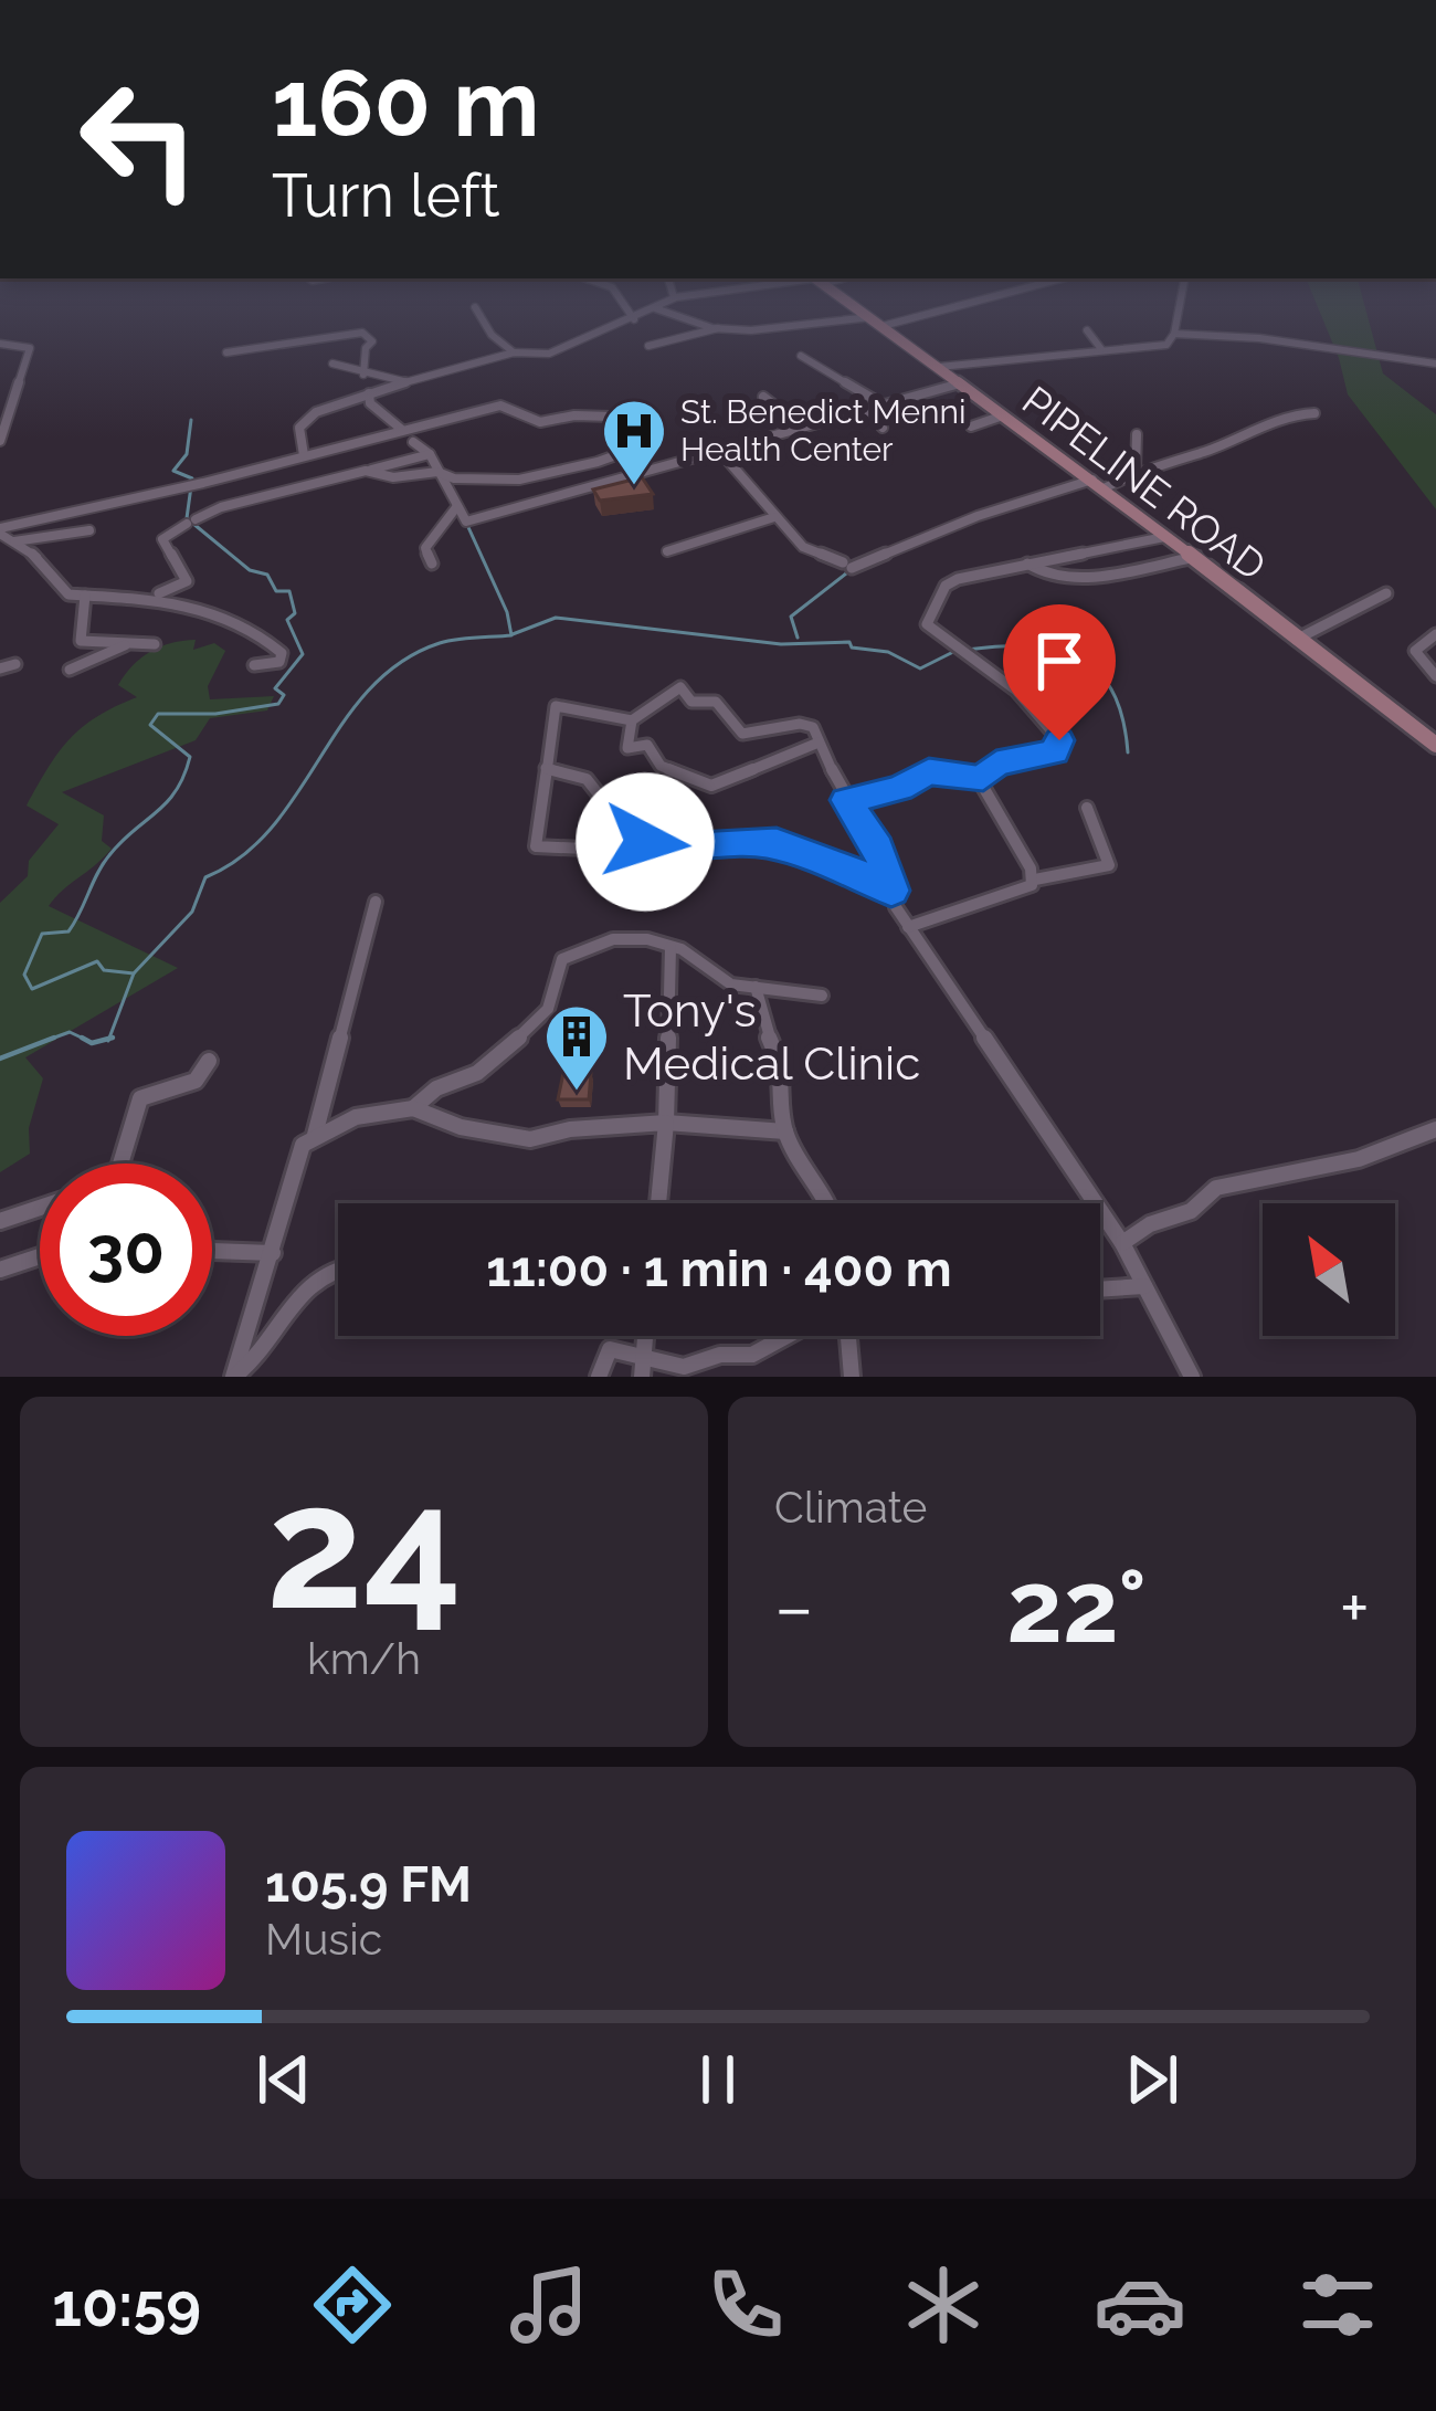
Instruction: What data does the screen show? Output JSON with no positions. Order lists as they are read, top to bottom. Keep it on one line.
{"streets":{"street":["PIPELINE ROAD"]},"places":{"hospital":["St. Benedict Menni Health Center"],"building":["Tony's Medical Clinic"]},"north":"top left","page":{"turn":["160 m","Turn left"],"limit":"30","trip":"11:00 · 1 min · 400 m","tile":[["24","km/h"],"Climate"],"heat":["−","22°","+"],"song":["105.9 FM","Music"],"tabs":"10:59"}}
